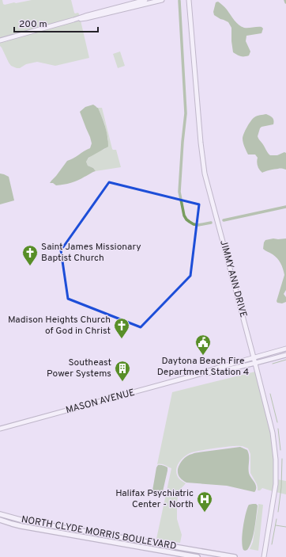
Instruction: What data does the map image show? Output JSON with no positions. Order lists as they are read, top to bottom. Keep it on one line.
{"streets":{"main road":["NORTH CLYDE MORRIS BOULEVARD"],"street":["JIMMY ANN DRIVE","MASON AVENUE"]},"crossings":[["JIMMY ANN DRIVE","MASON AVENUE"]],"places":{"church":["Saint James Missionary Baptist Church","Madison Heights Church of God in Christ"],"public building":["Daytona Beach Fire Department Station 4"],"building":["Southeast Power Systems"],"hospital":["Halifax Psychiatric Center - North"]},"scale_bar":"200 m"}
